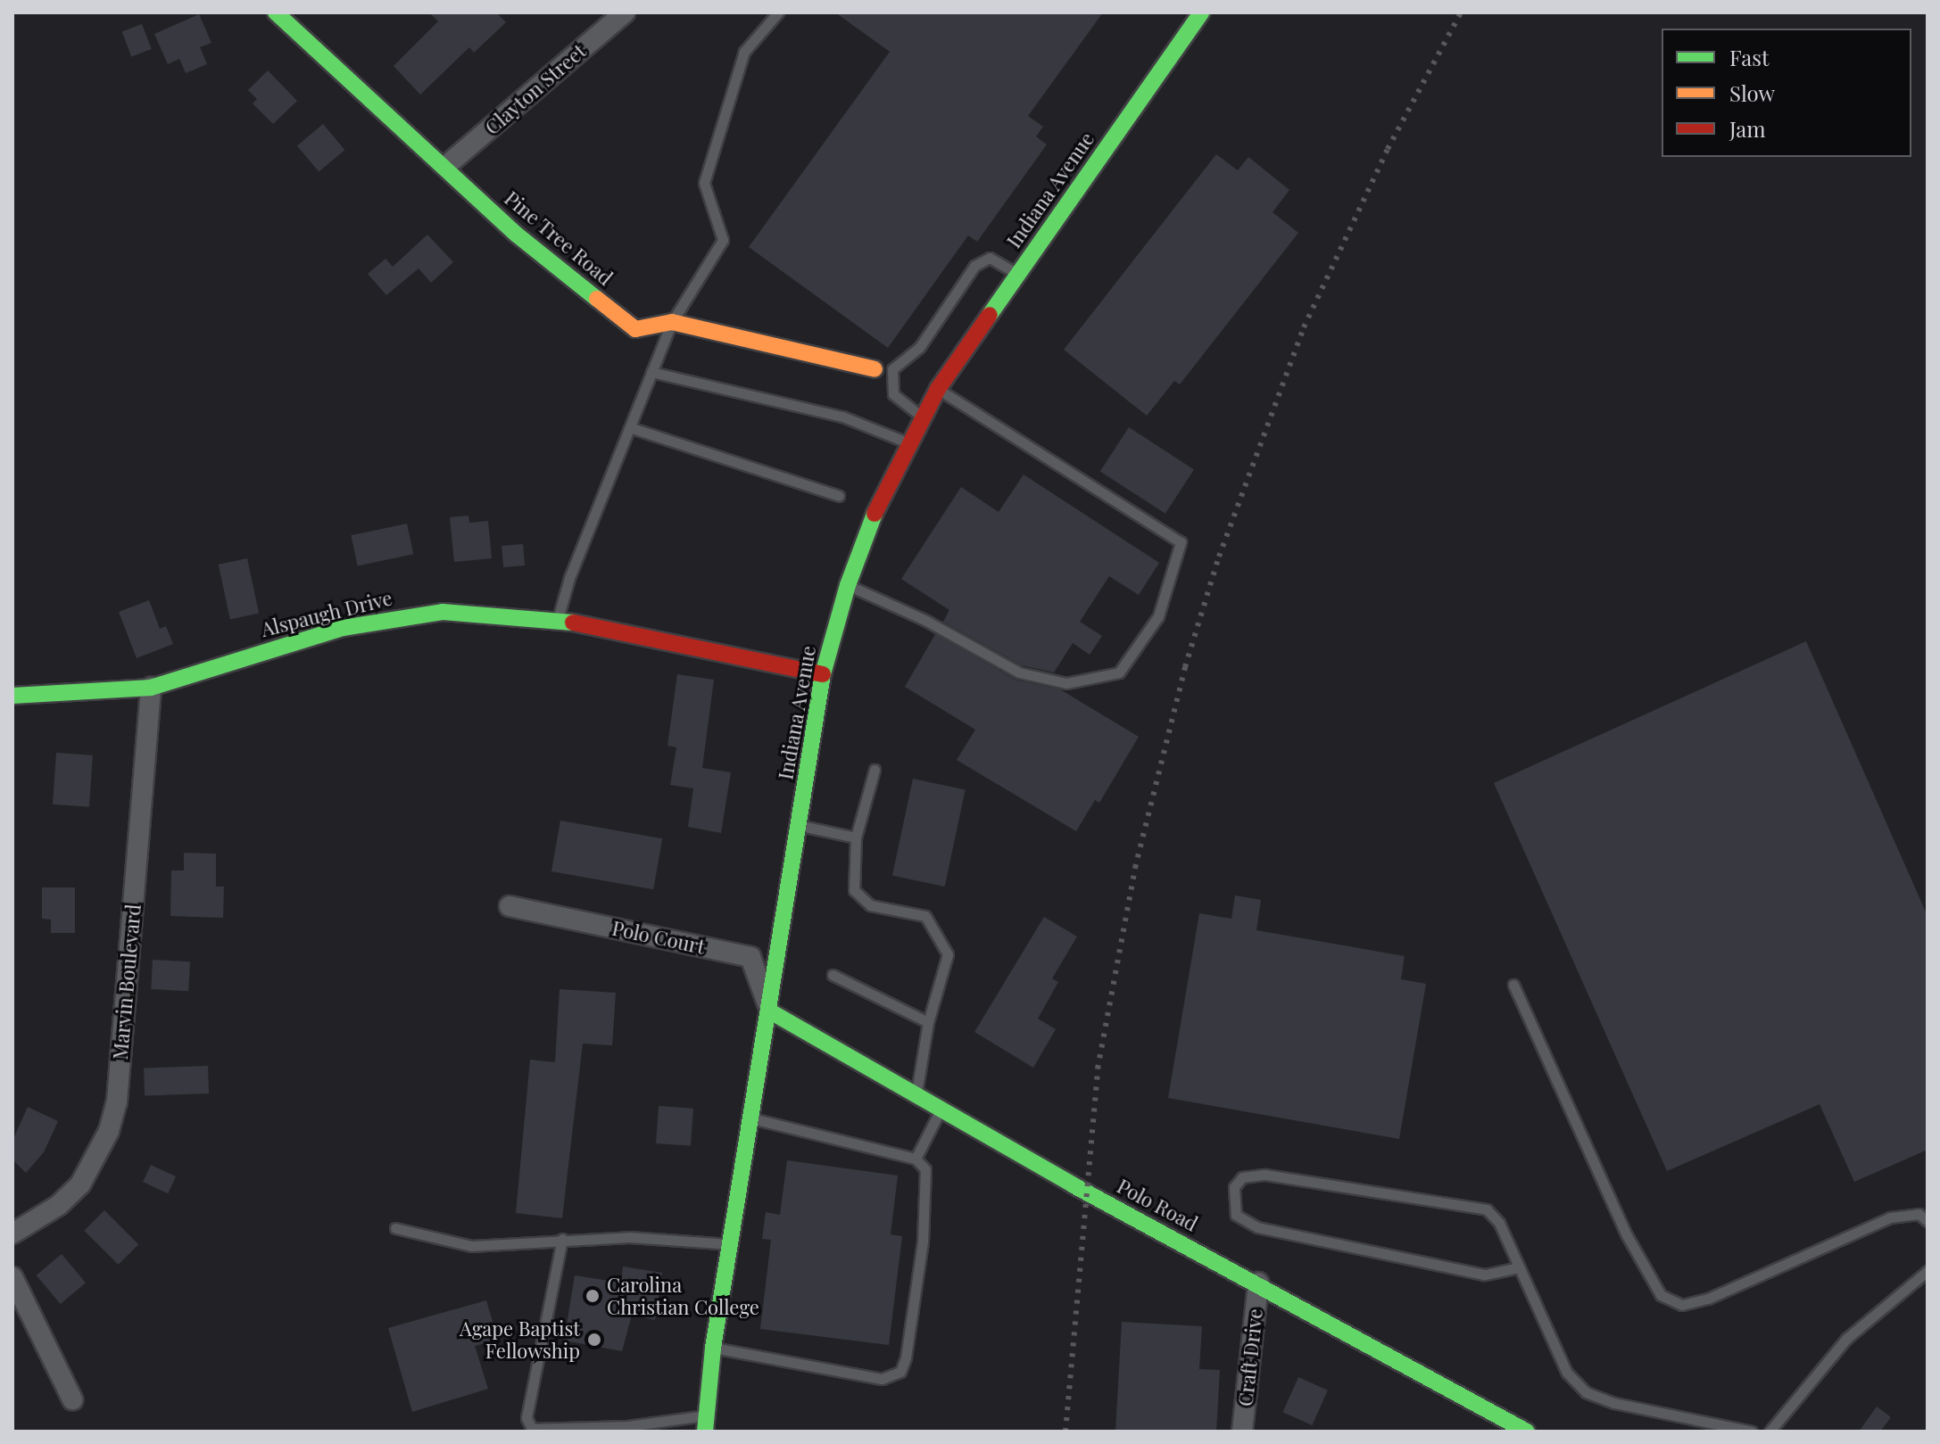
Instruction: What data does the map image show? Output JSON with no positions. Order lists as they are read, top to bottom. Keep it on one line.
{"streets":{"main road":["Indiana Avenue","Pine Tree Road","Alspaugh Drive","Polo Road"],"street":["Clayton Street","Polo Court","Marvin Boulevard","Craft Drive"]},"crossings":[["Clayton Street","Pine Tree Road"],["Indiana Avenue","Alspaugh Drive"],["Indiana Avenue","Polo Court"],["Indiana Avenue","Polo Road"],["Alspaugh Drive","Marvin Boulevard"],["Polo Court","Polo Road"],["Polo Road","Craft Drive"]],"places":["Carolina Christian College","Agape Baptist Fellowship"],"legend":["Fast","Slow","Jam"]}
